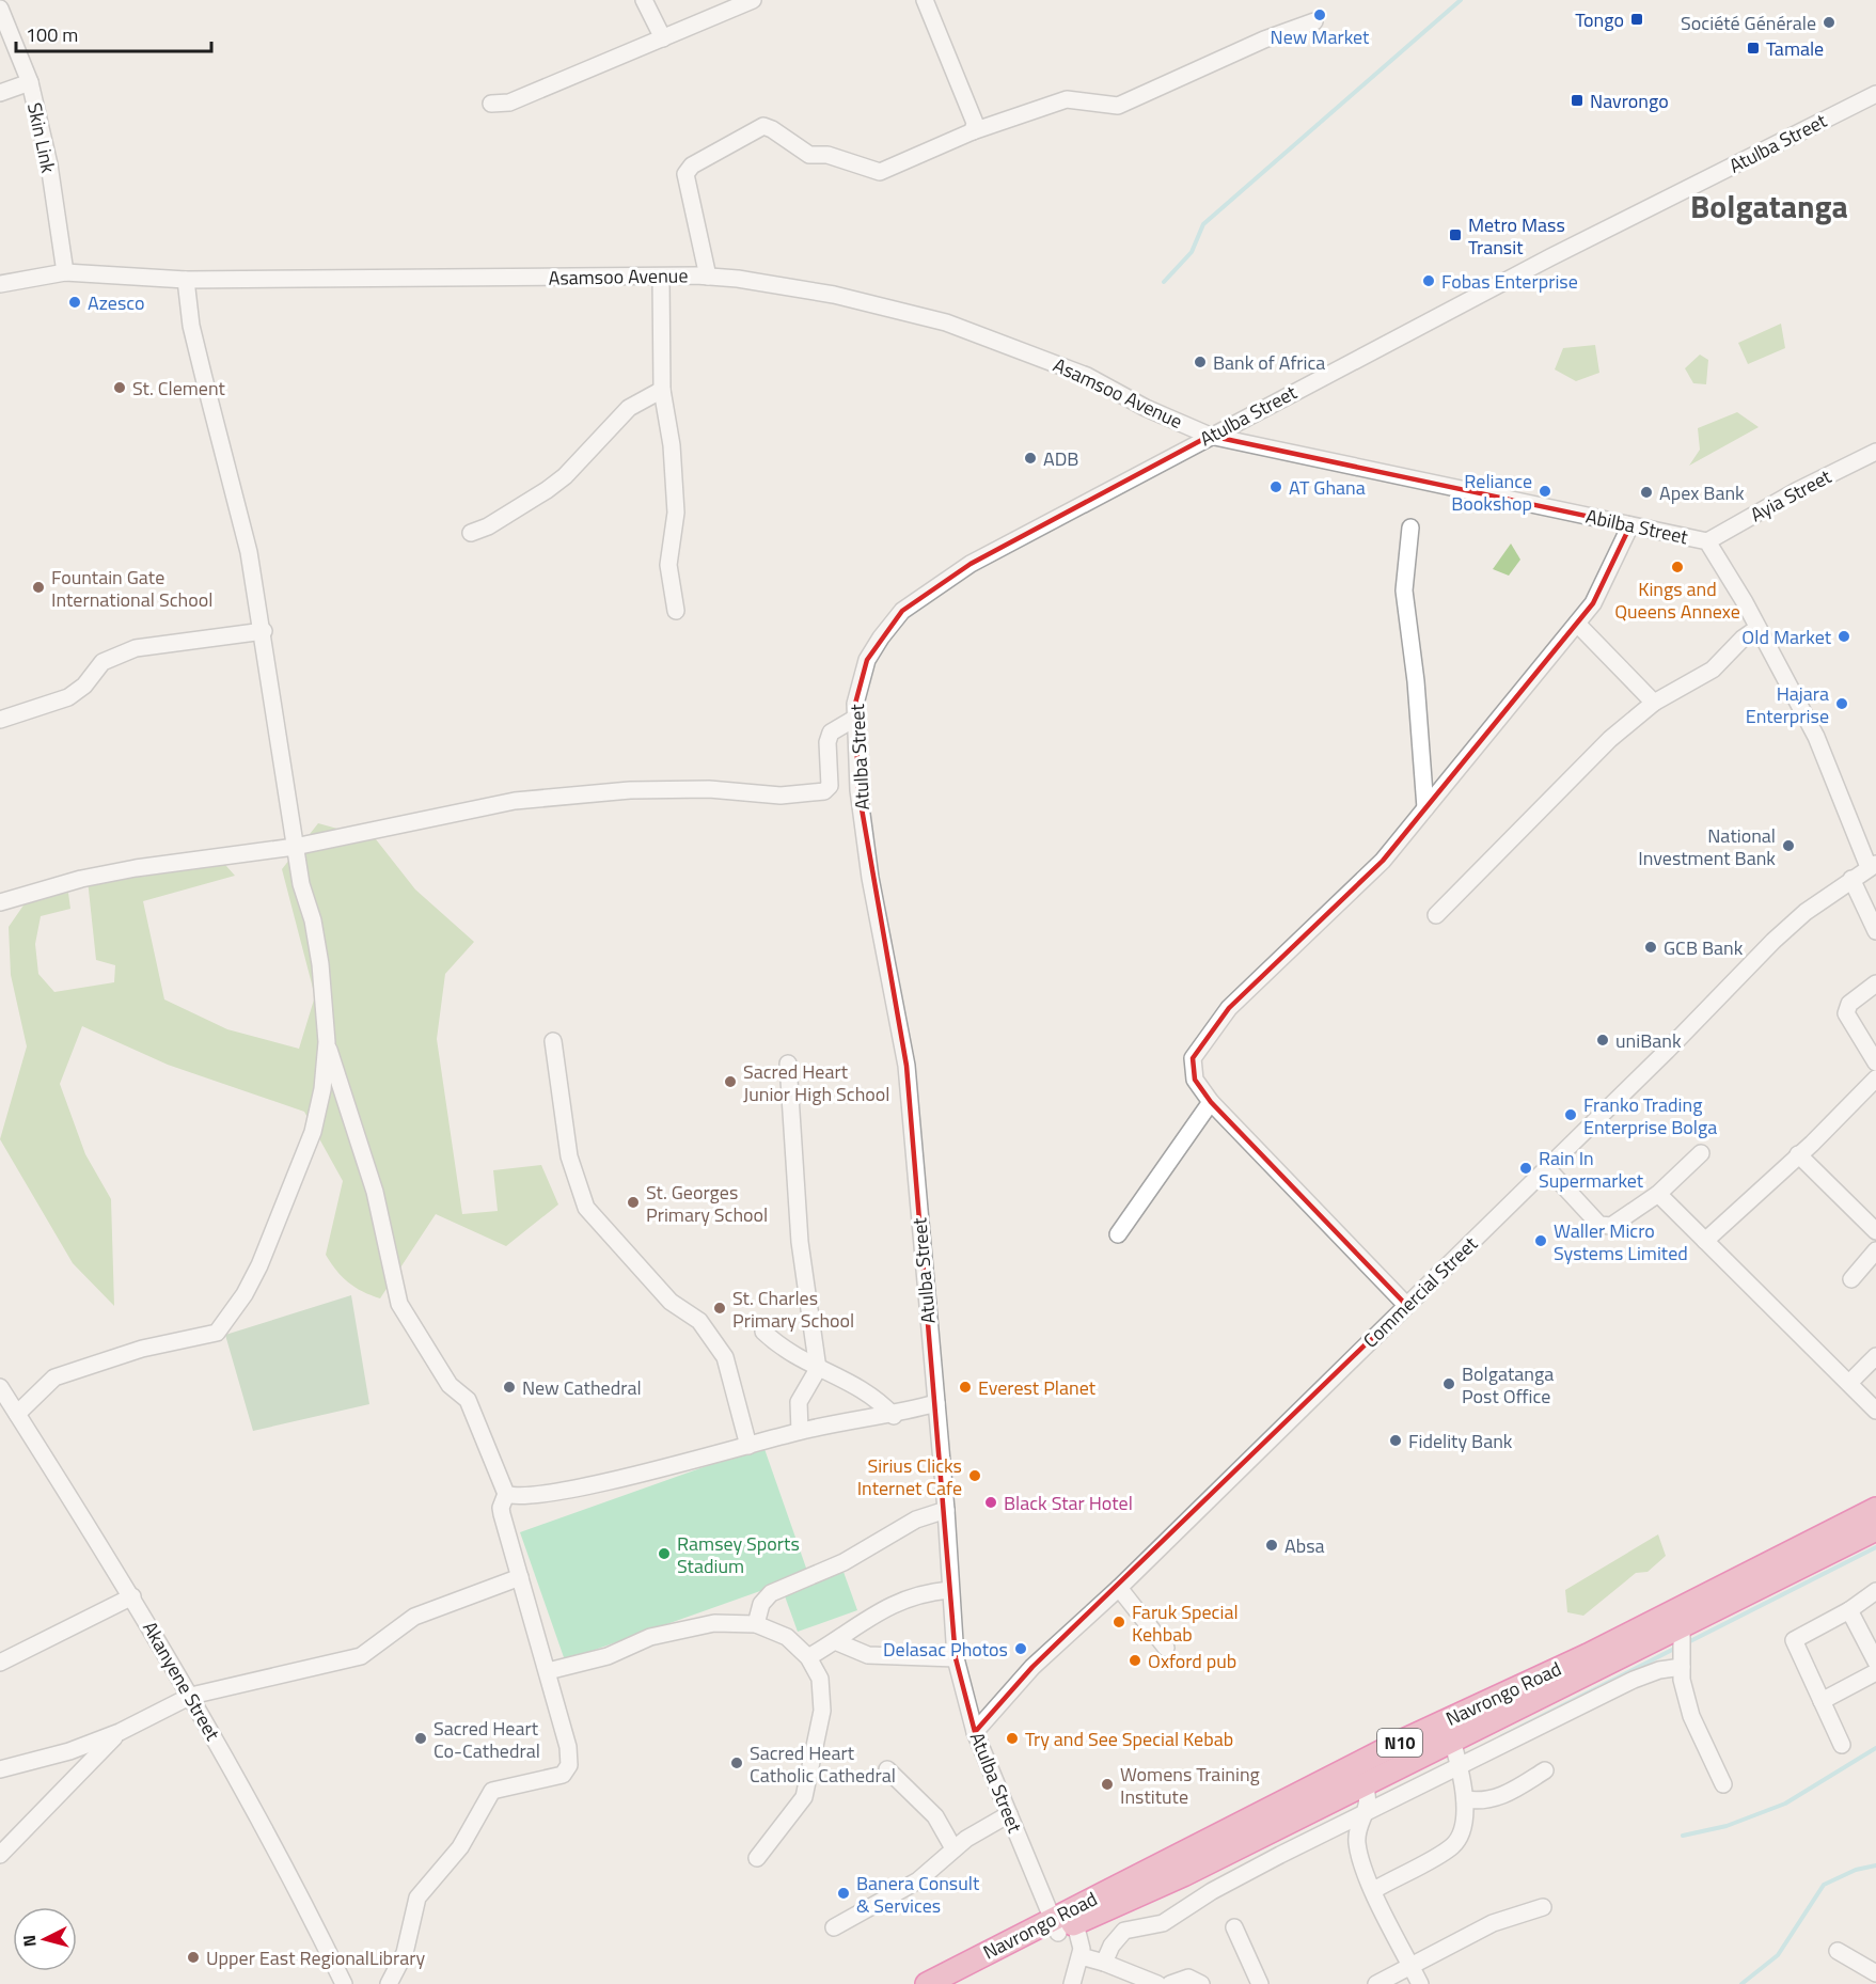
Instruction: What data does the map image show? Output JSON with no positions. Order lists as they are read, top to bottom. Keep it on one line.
{"streets":{"highway":["Navrongo Road","N10"],"street":["Skin Link","Atulba Street","Asamsoo Avenue","Ayia Street","Abilba Street","Commercial Street","Akanyene Street"]},"crossings":[["Skin Link","Asamsoo Avenue"],["Atulba Street","Asamsoo Avenue"],["Atulba Street","Abilba Street"],["Atulba Street","Commercial Street"],["Atulba Street","Navrongo Road"],["Asamsoo Avenue","Abilba Street"],["Ayia Street","Abilba Street"],["Abilba Street","Commercial Street"]],"districts":["Bolgatanga"],"places":{"other":["New Market","Société Générale","Fobas Enterprise","Azesco","Bank of Africa","St. Clement","ADB","AT Ghana","Reliance Bookshop","Apex Bank","Kings and Queens Annexe","Fountain Gate International School","Old Market","Hajara Enterprise","National Investment Bank","GCB Bank","uniBank","Sacred Heart Junior High School","Franko Trading Enterprise Bolga","Rain In Supermarket","St. Georges Primary School","Waller Micro Systems Limited","St. Charles Primary School","Bolgatanga Post Office","New Cathedral","Everest Planet","Fidelity Bank","Sirius Clicks Internet Cafe","Black Star Hotel","Absa","Ramsey Sports Stadium","Faruk Special Kehbab","Delasac Photos","Oxford pub","Sacred Heart Co-Cathedral","Try and See Special Kebab","Sacred Heart Catholic Cathedral","Womens Training Institute","Banera Consult & Services","Upper East RegionalLibrary"],"transit":["Tongo","Tamale","Navrongo","Metro Mass Transit"]},"scale_bar":"100 m","north":"left"}
